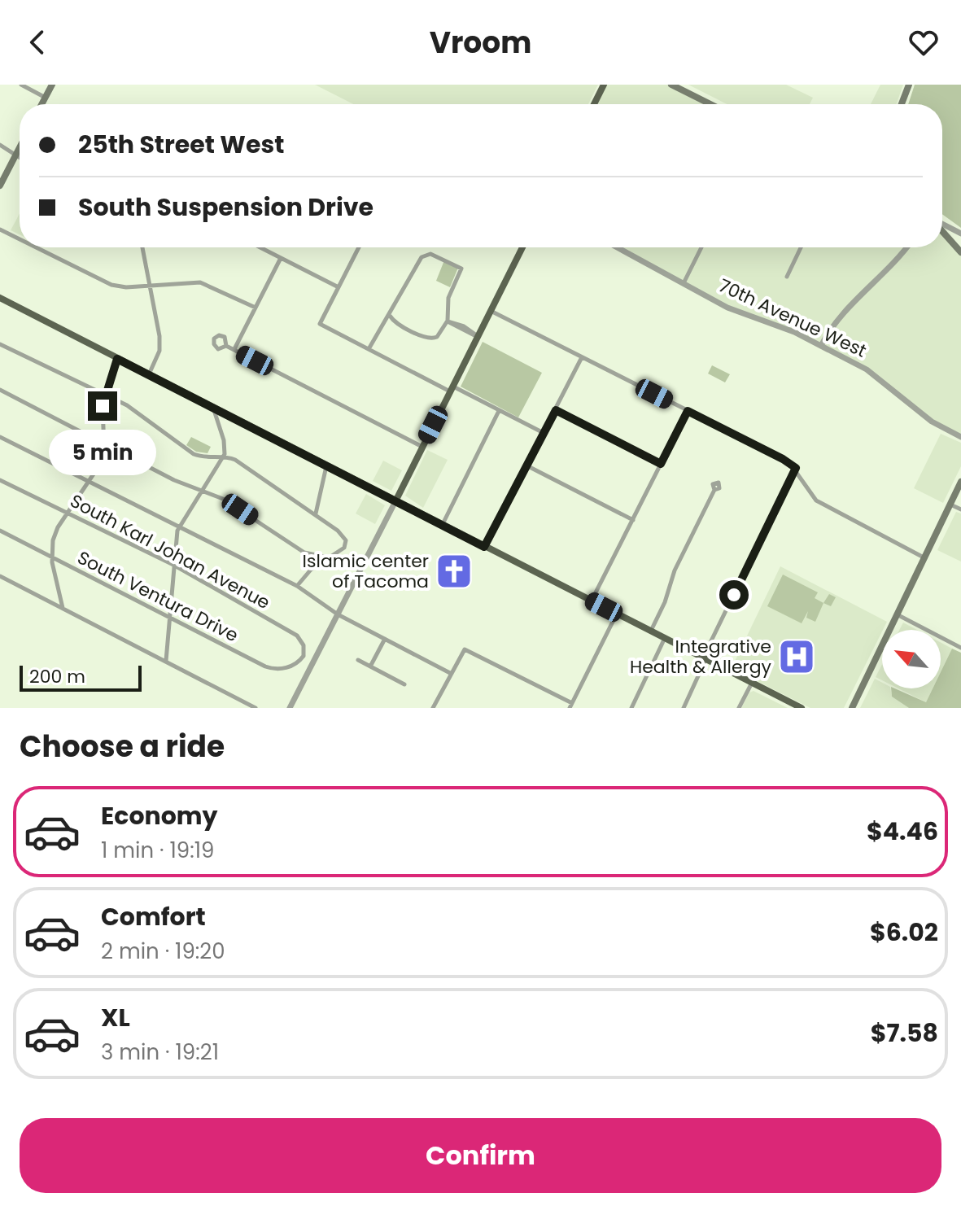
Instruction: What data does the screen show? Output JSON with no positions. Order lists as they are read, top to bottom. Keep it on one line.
{"streets":{"street":["70th Avenue West","South Karl Johan Avenue","South Ventura Drive"]},"crossings":[["South Karl Johan Avenue","South Ventura Drive"]],"places":{"church":["Islamic center of Tacoma"],"hospital":["Integrative Health & Allergy"]},"scale_bar":"200 m","north":"top left","page":{"header":"Vroom","banner":["25th Street West","South Suspension Drive"],"bubble":"5 min","scale":"200 m","heading":"Choose a ride","list":[{"name":"Economy","note":"1 min · 19:19","value":"$4.46"},{"name":"Comfort","note":"2 min · 19:20","value":"$6.02"},{"name":"XL","note":"3 min · 19:21","value":"$7.58"}],"buttons":"Confirm"}}
